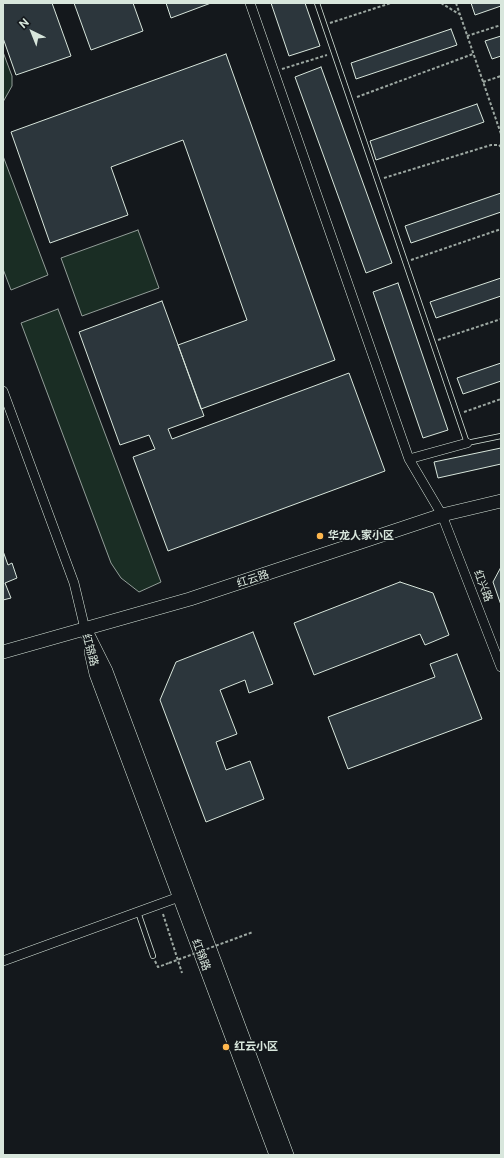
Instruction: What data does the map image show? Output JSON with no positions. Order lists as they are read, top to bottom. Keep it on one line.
{"streets":{"street":["红云路","红兴路","红锦路"]},"crossings":[["红云路","红兴路"],["红云路","红锦路"]],"places":["华龙人家小区","红云小区"],"north":"top left"}
